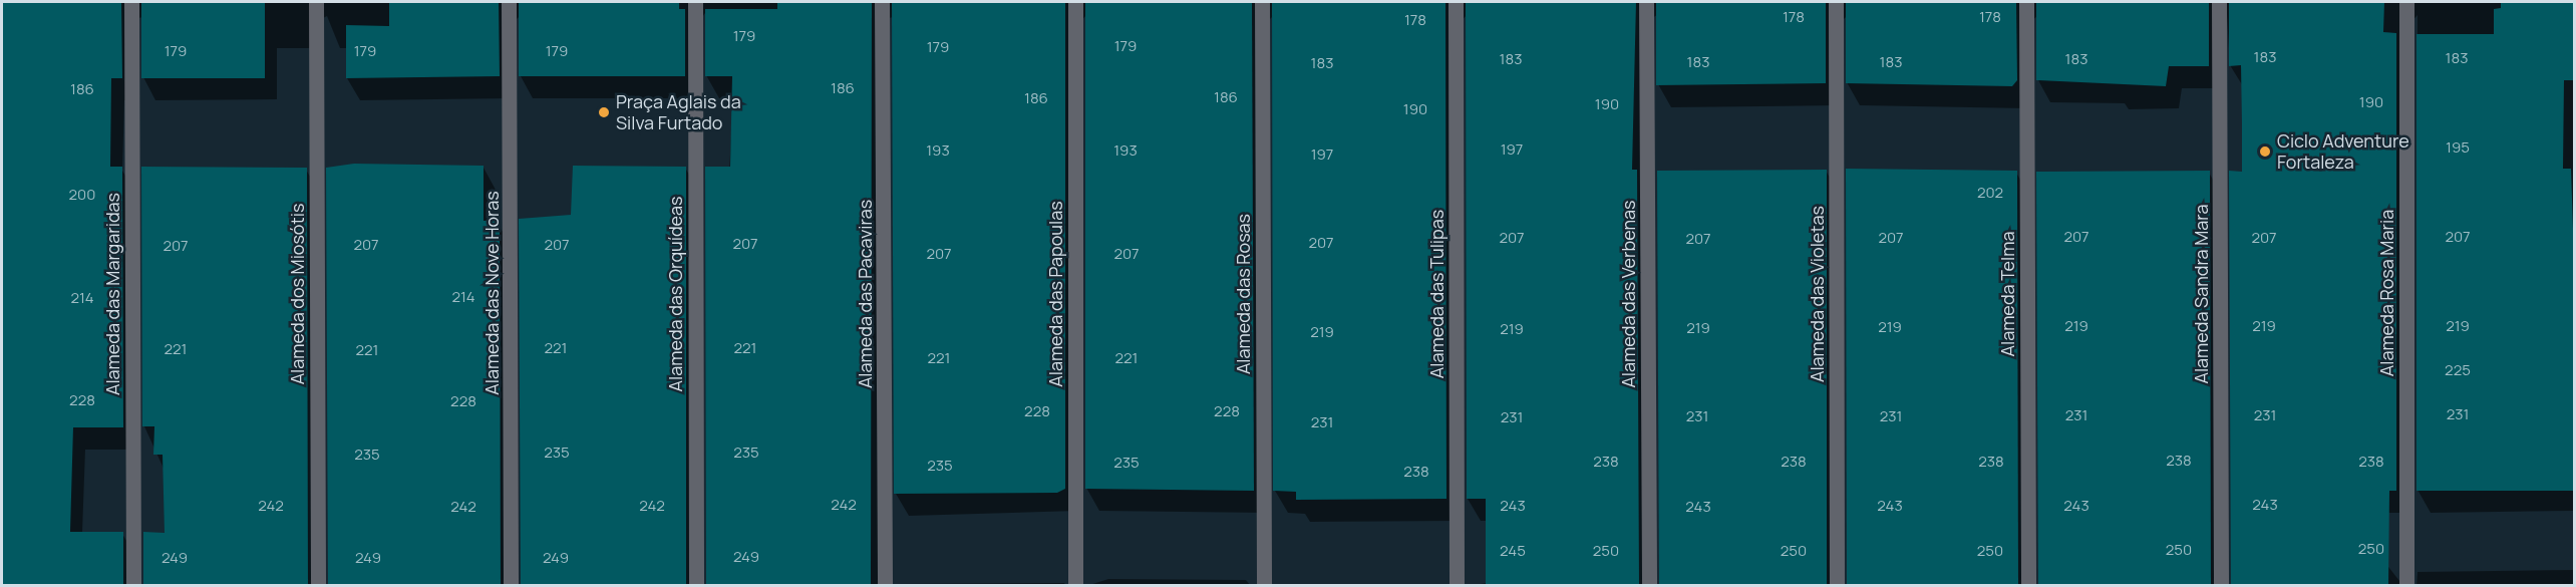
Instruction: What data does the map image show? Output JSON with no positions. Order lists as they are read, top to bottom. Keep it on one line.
{"streets":{"street":["Alameda das Nove Horas","Alameda Rosa Maria","Alameda das Margaridas","Alameda dos Miosótis","Alameda das Orquídeas","Alameda das Pacaviras","Alameda das Papoulas","Alameda das Rosas","Alameda das Tulipas","Alameda das Verbenas","Alameda das Violetas","Alameda Telma","Alameda Sandra Mara"]},"places":["Praça Aglais da Silva Furtado","Ciclo Adventure Fortaleza"],"house_numbers":["178","178","178","179","179","179","179","179","179","183","183","183","183","183","183","183","186","186","186","186","190","190","190","195","197","193","193","197","202","200","207","207","207","207","207","207","207","207","207","207","207","207","207","214","214","219","219","219","219","219","219","219","221","221","221","221","221","221","225","228","228","228","228","231","231","231","231","231","231","231","235","235","235","238","238","238","238","238","235","235","238","242","243","242","242","243","243","243","242","243","250","250","245","250","250","250","249","249","249","249"]}
